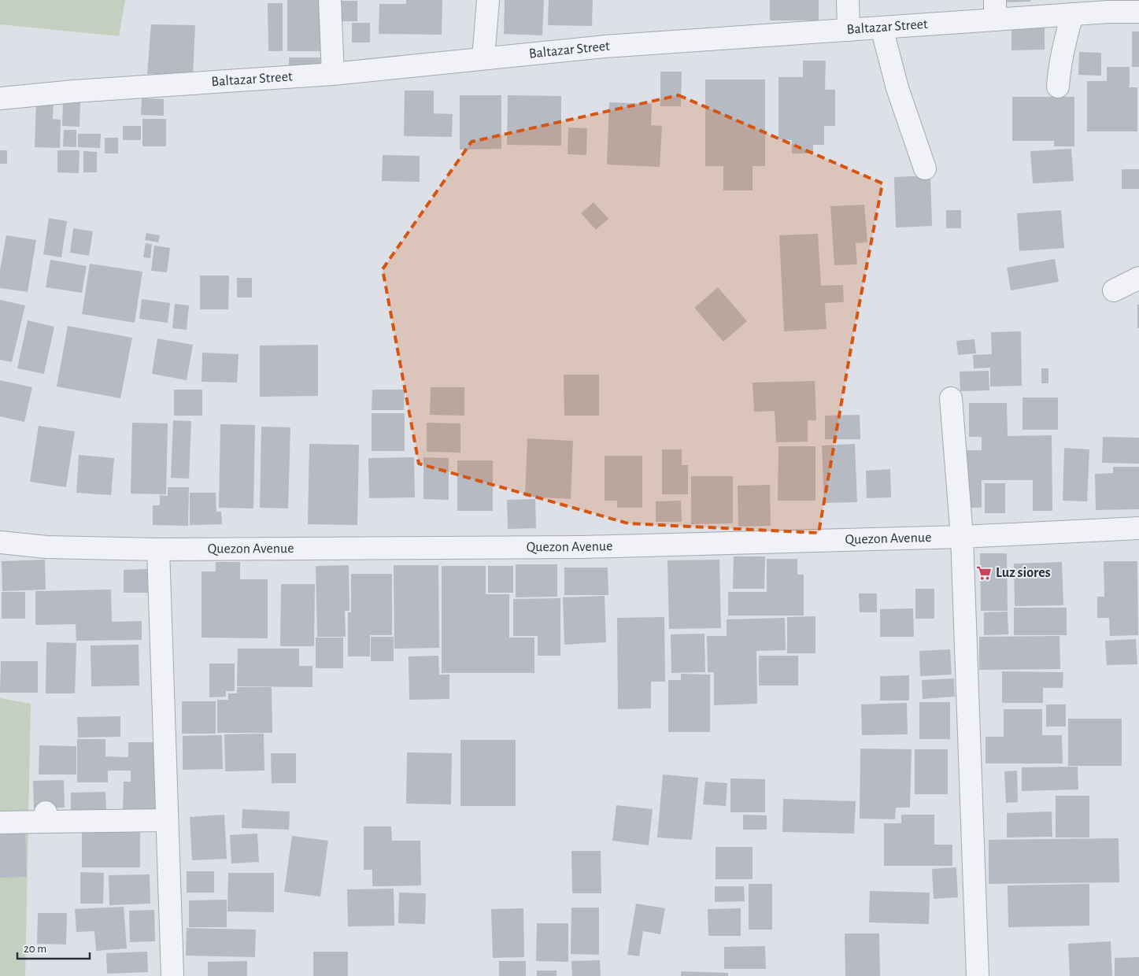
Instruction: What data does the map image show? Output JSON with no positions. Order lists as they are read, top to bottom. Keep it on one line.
{"streets":{"street":["Baltazar Street","Quezon Avenue"]},"places":{"supermarket":["Luz siores"]},"scale_bar":"20 m"}
